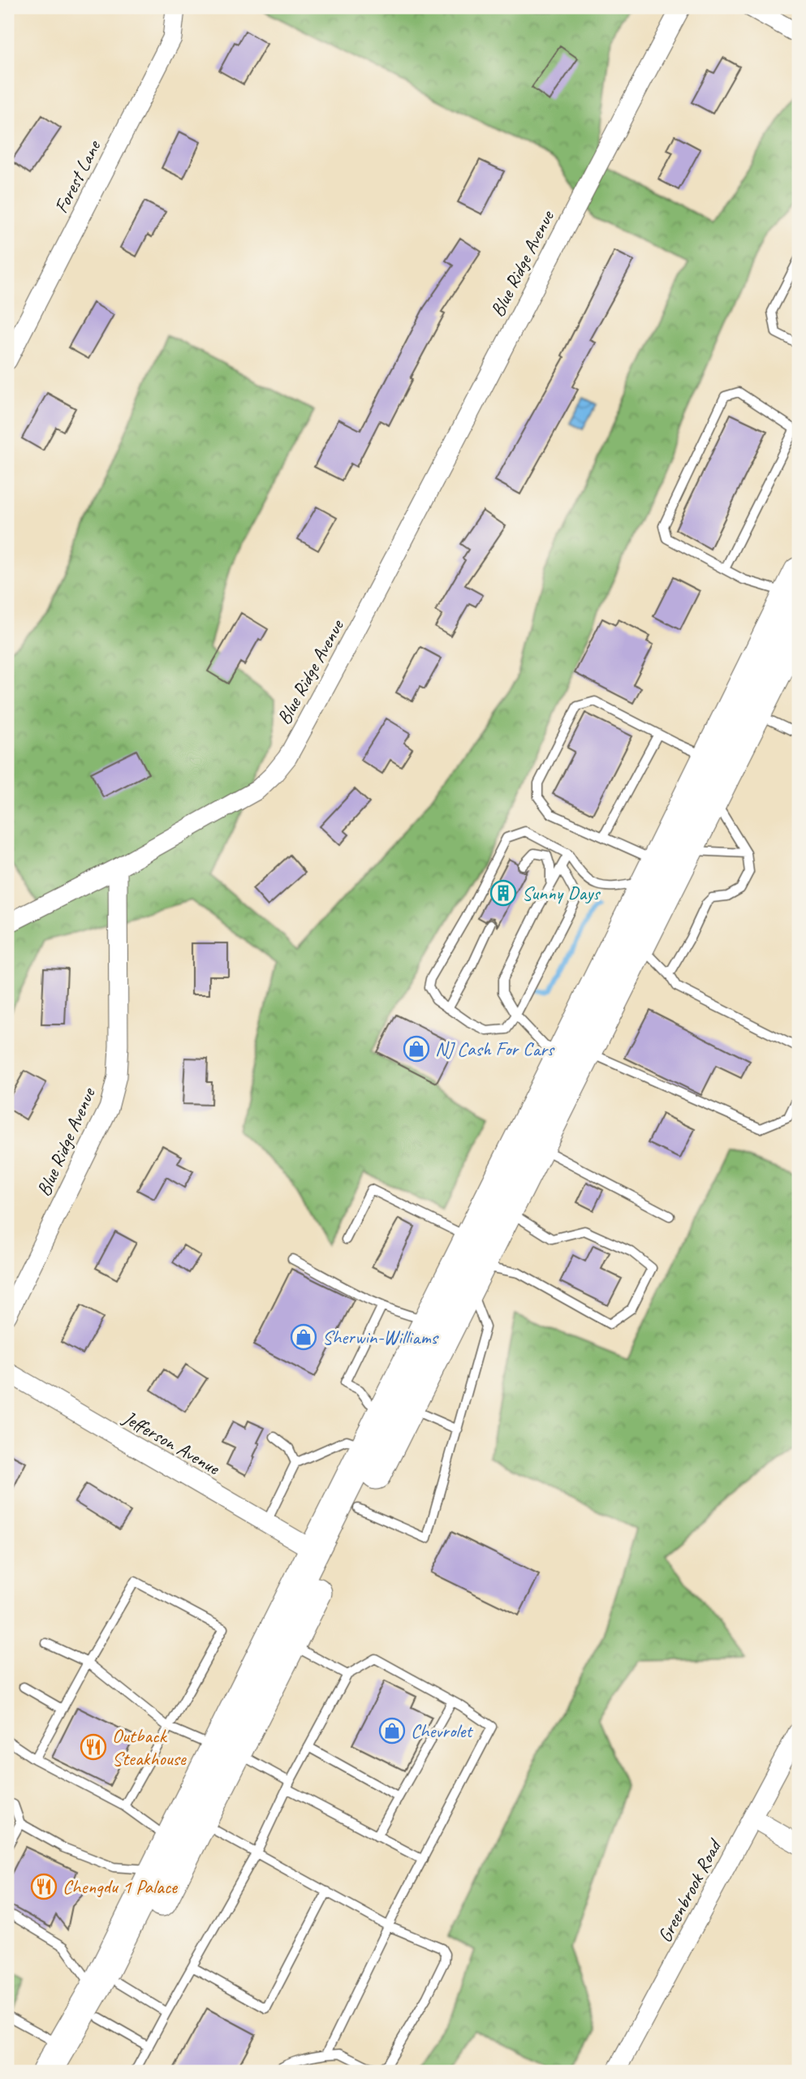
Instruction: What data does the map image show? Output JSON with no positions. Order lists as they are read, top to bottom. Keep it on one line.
{"streets":{"street":["Forest Lane","Blue Ridge Avenue","Jefferson Avenue","Greenbrook Road"]},"places":{"building":["Sunny Days"],"shop":["NJ Cash For Cars","Sherwin-Williams","Chevrolet"],"restaurant":["Outback Steakhouse","Chengdu 1 Palace"]}}
